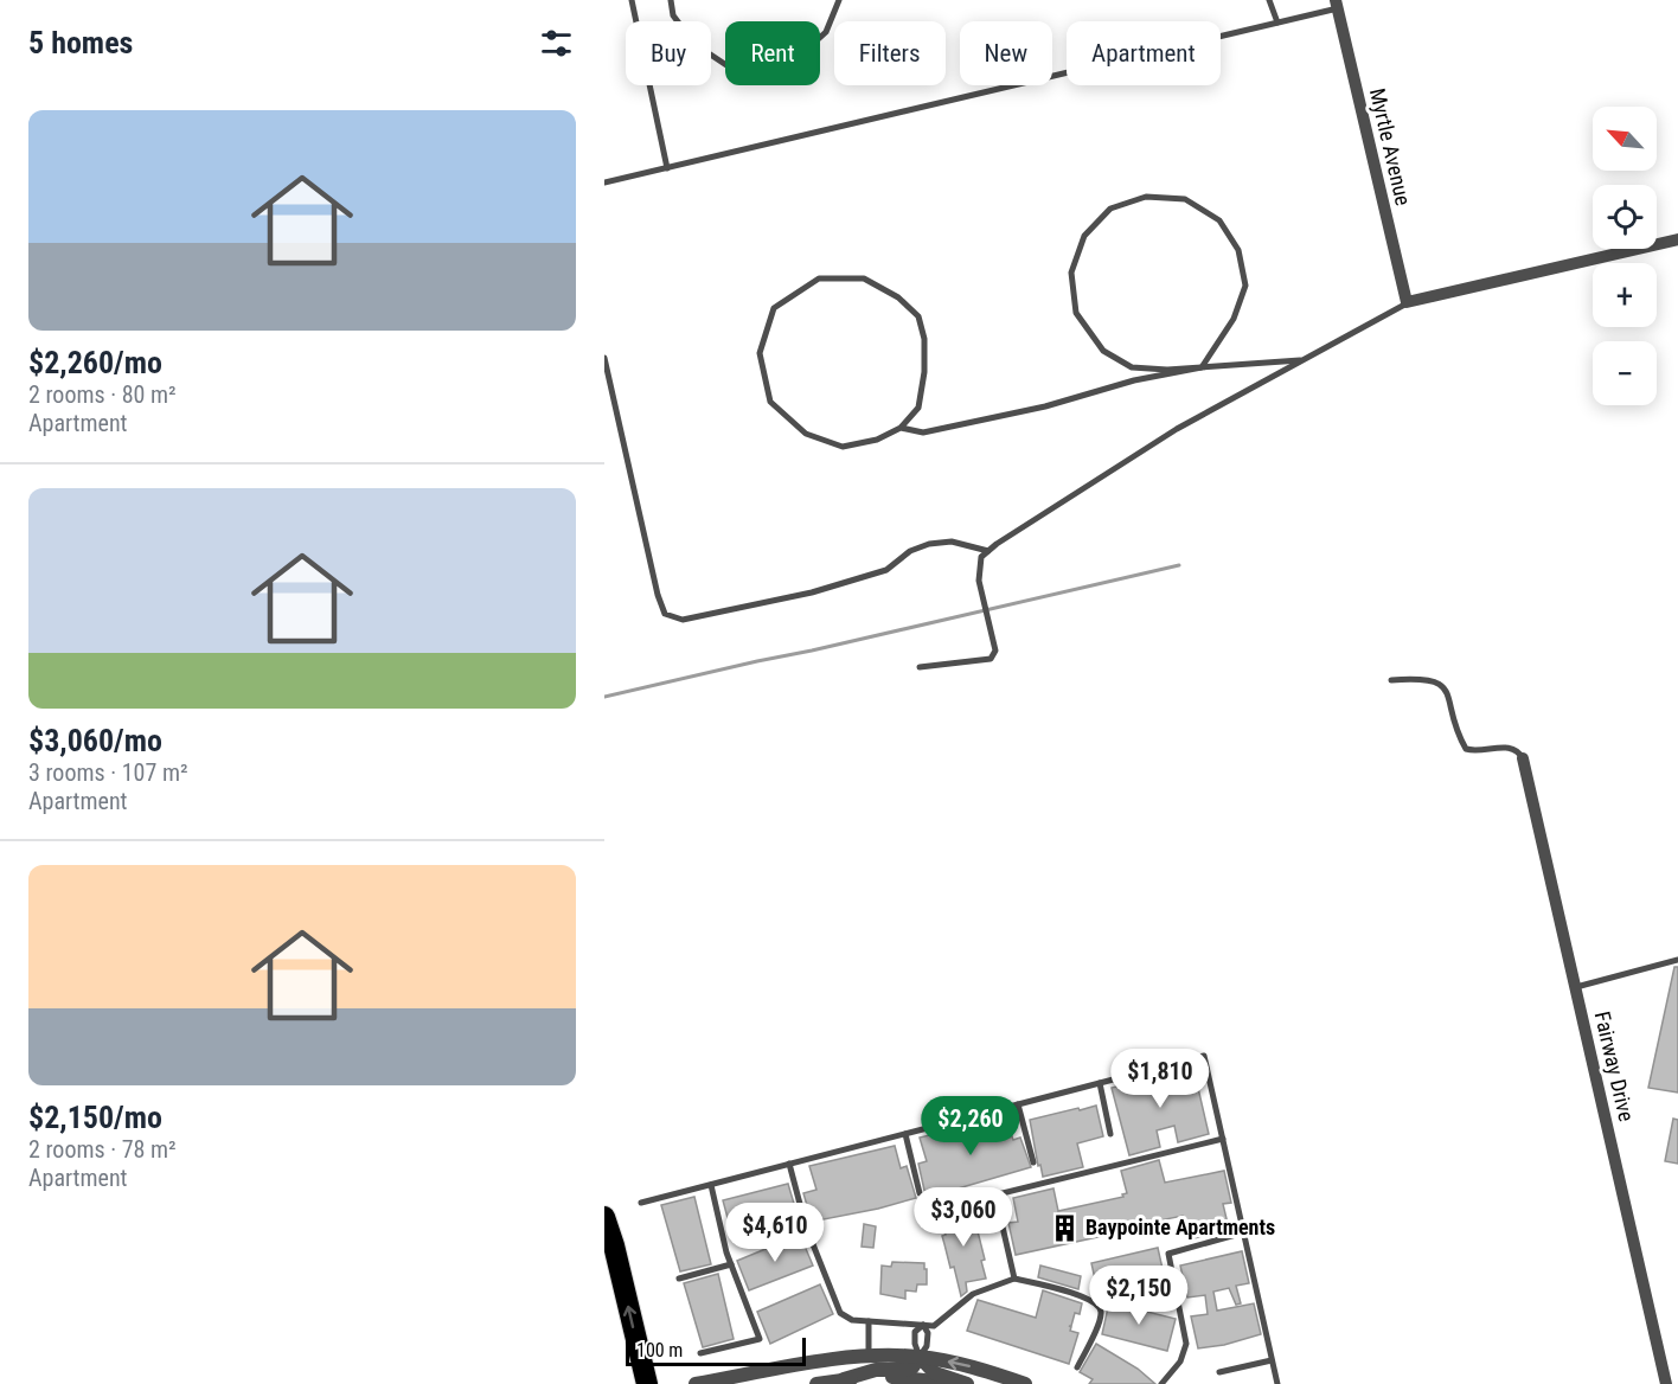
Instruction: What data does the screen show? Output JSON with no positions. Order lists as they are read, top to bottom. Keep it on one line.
{"streets":{"street":["Myrtle Avenue","Fairway Drive"]},"places":{"building":["Baypointe Apartments"]},"scale_bar":"100 m","north":"top left","page":{"heading":"5 homes","chip":["Buy","Rent","Filters","New","Apartment"],"list":[{"name":"$2,260/mo","note":"2 rooms · 80 m² · Apartment"},{"name":"$3,060/mo","note":"3 rooms · 107 m² · Apartment"},{"name":"$2,150/mo","note":"2 rooms · 78 m² · Apartment"}],"map_buttons":["+","−"],"price":["$1,810","$2,260","$3,060","$4,610","$2,150"],"scale":"100 m"}}
